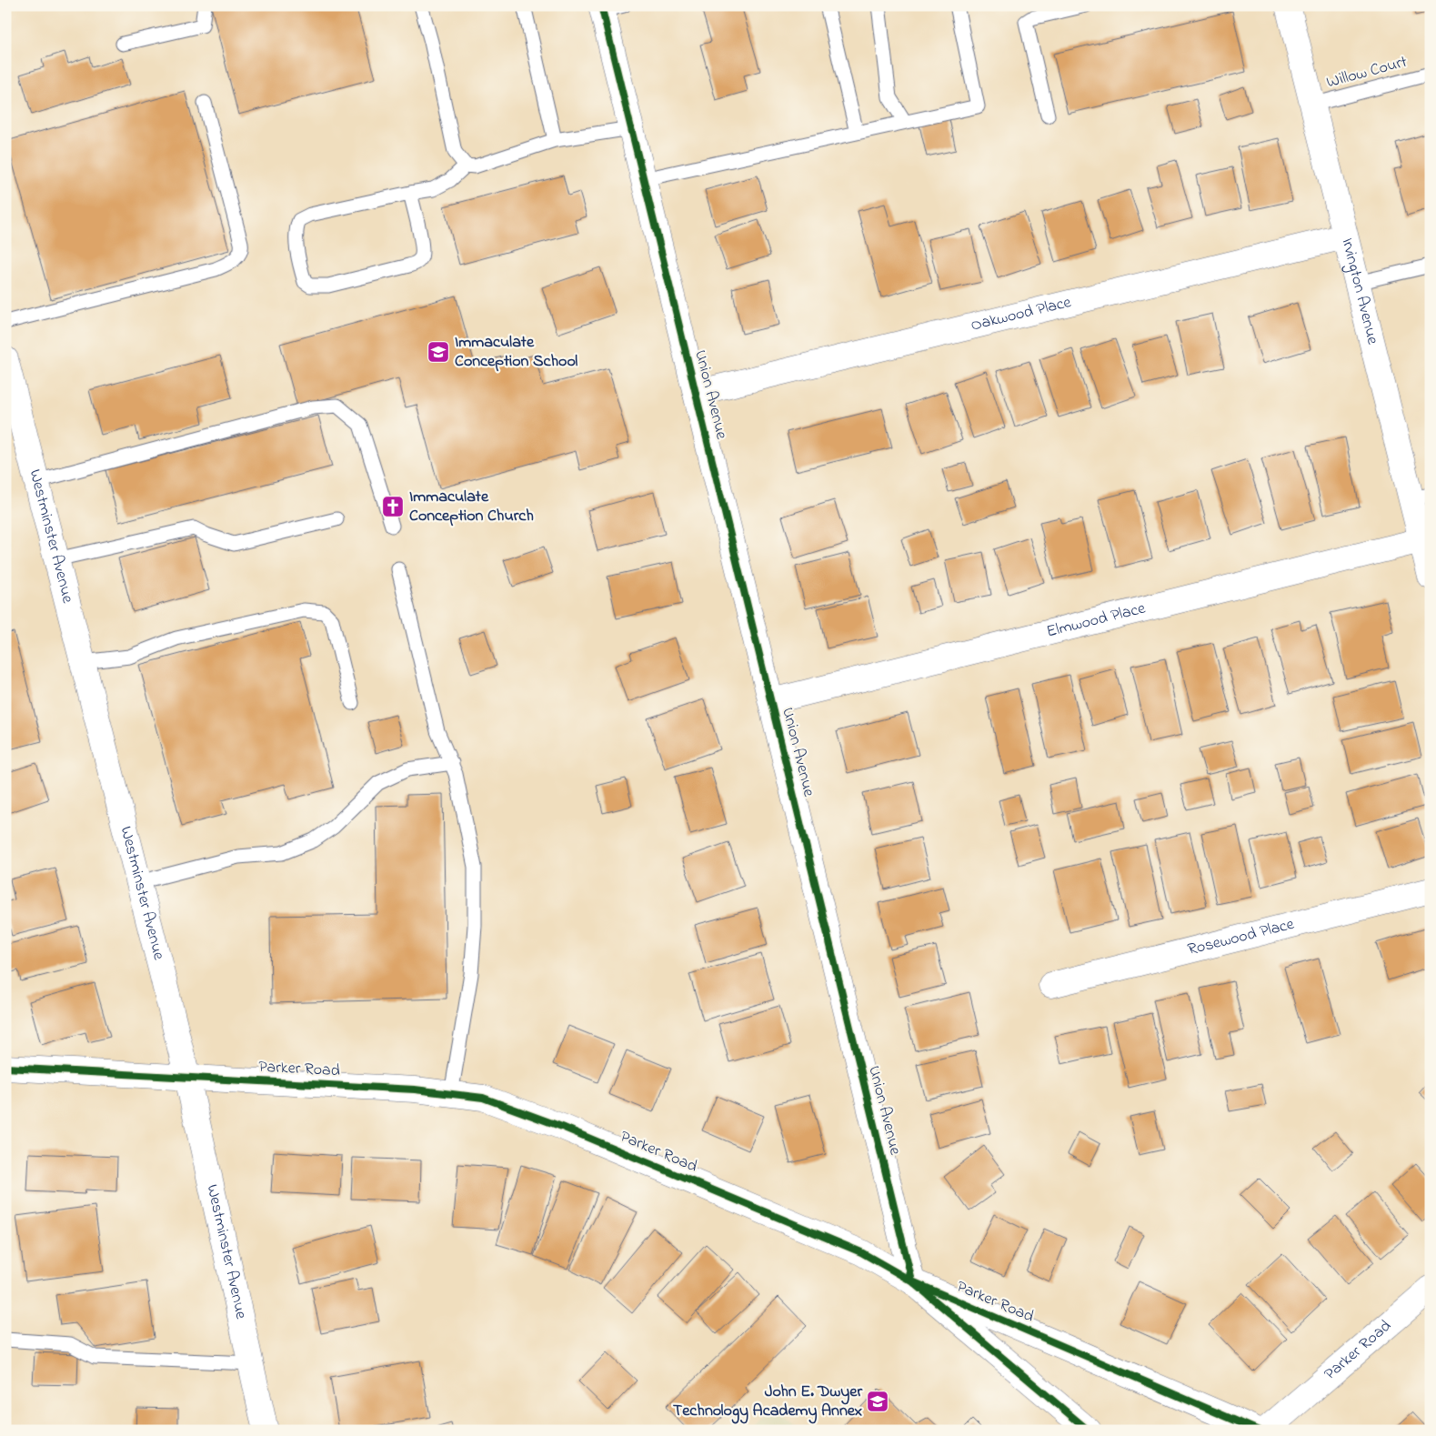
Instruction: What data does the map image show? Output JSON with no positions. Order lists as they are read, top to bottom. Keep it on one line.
{"streets":{"street":["Irvington Avenue","Oakwood Place","Union Avenue","Westminster Avenue","Elmwood Place","Rosewood Place","Parker Road"],"lane":["Willow Court"]},"crossings":[["Willow Court","Irvington Avenue"],["Irvington Avenue","Oakwood Place"],["Irvington Avenue","Elmwood Place"],["Oakwood Place","Union Avenue"],["Union Avenue","Elmwood Place"],["Union Avenue","Parker Road"],["Westminster Avenue","Parker Road"]],"places":{"school or university":["Immaculate Conception School","John E. Dwyer Technology Academy Annex"],"church":["Immaculate Conception Church"]}}
